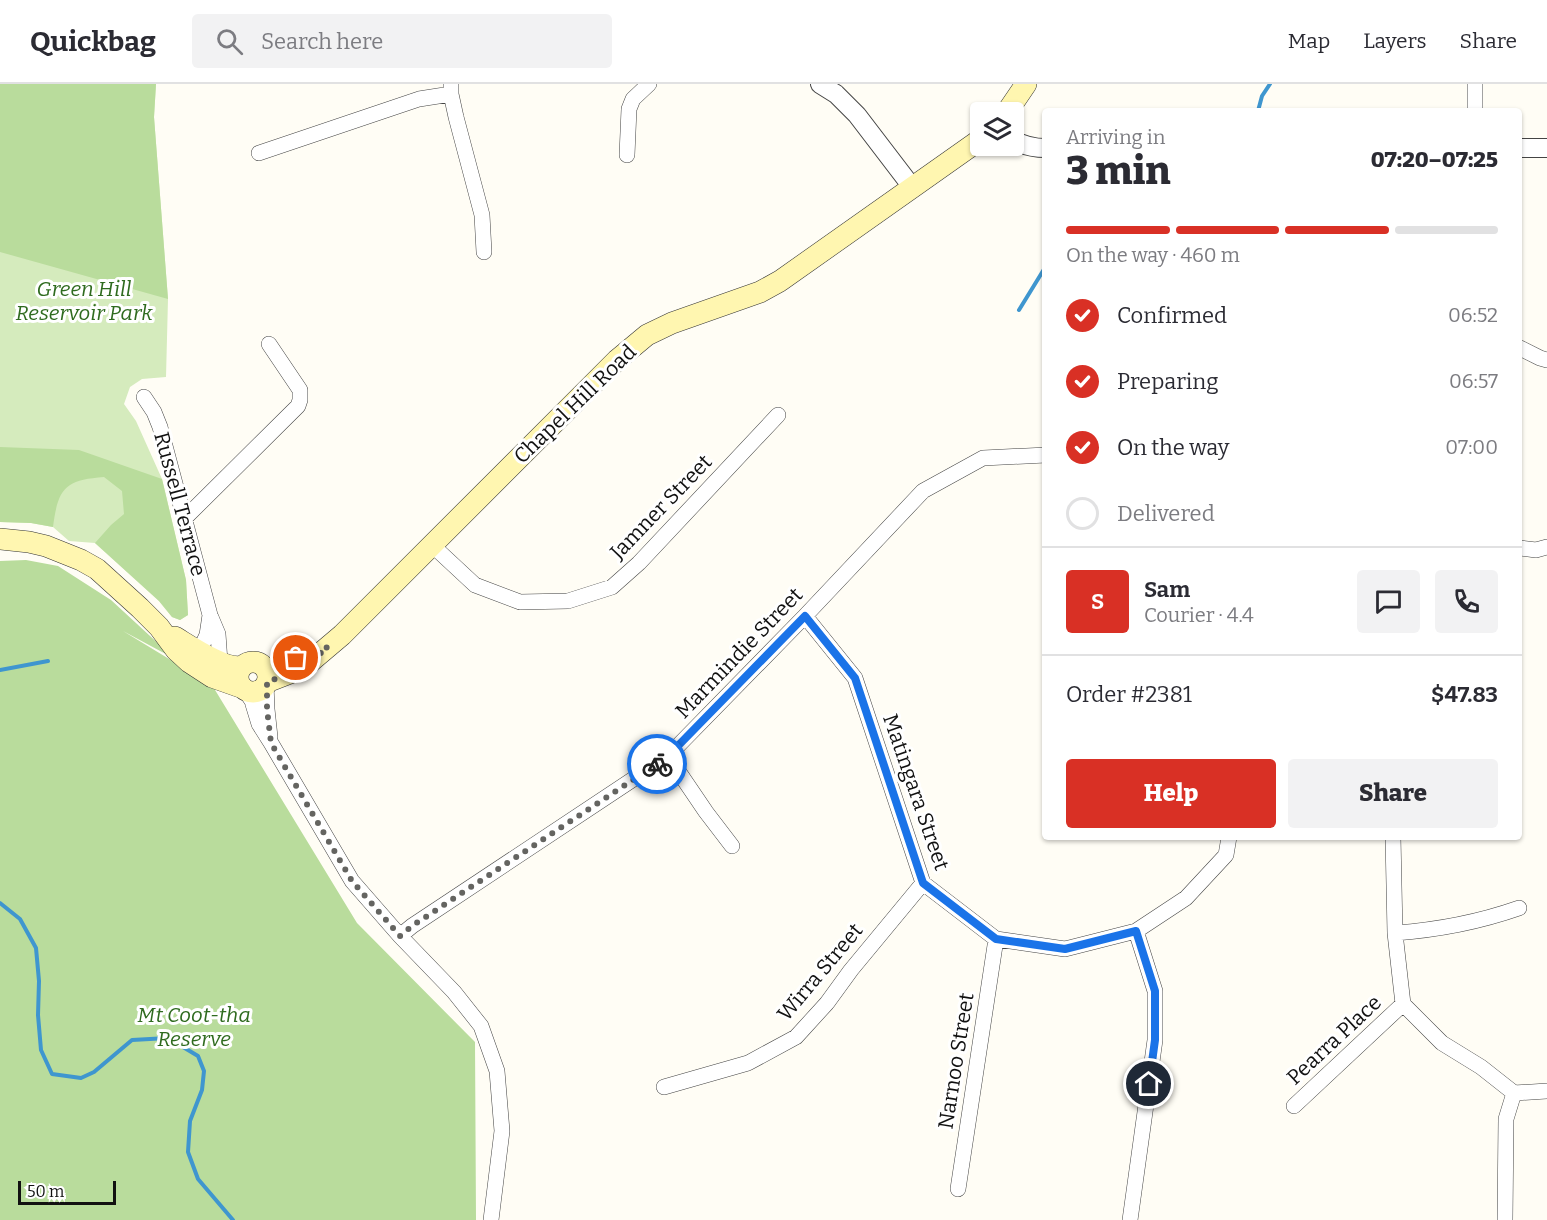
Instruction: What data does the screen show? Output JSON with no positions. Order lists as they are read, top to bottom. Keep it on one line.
{"streets":{"main road":["Chapel Hill Road"],"street":["Russell Terrace","Jamner Street","Marmindie Street","Matingara Street","Wirra Street","Pearra Place","Narnoo Street"]},"crossings":[["Chapel Hill Road","Jamner Street"],["Marmindie Street","Matingara Street"],["Matingara Street","Wirra Street"],["Matingara Street","Narnoo Street"]],"parks":["Green Hill Reservoir Park","Mt Coot-tha Reserve"],"scale_bar":"50 m","page":{"header":"Quickbag","search":"Search here","nav":["Map","Layers","Share"],"heading":["3 min","Arriving in","07:20–07:25"],"panel":["Sam","Courier · 4.4","Order #2381","$47.83"],"bar":"On the way · 460 m","list":[["Confirmed","06:52"],["Preparing","06:57"],["On the way","07:00"],"Delivered"],"round":"S","buttons":["Help","Share"],"scale":"50 m"}}
